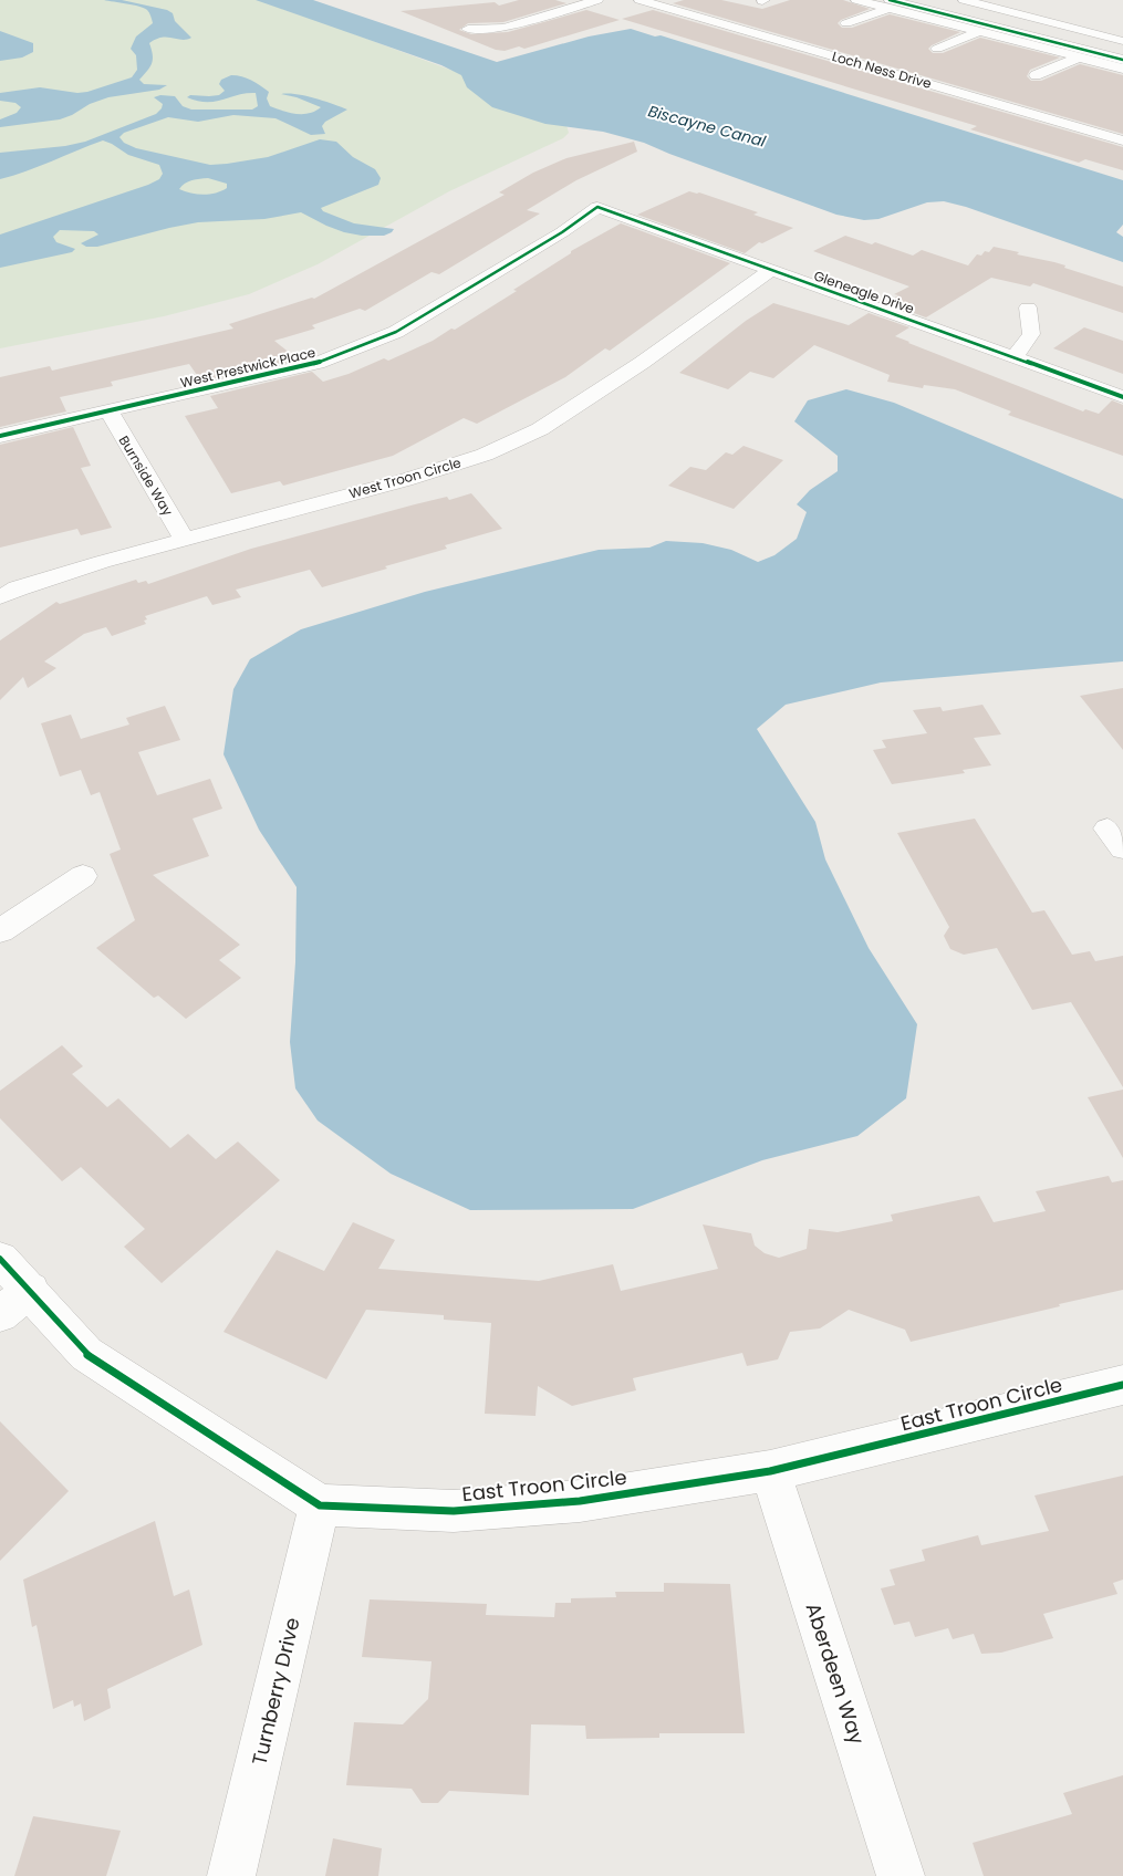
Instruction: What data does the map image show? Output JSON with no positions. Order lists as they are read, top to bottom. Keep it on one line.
{"streets":{"main road":["Loch Ness Drive","Gleneagle Drive","West Prestwick Place","Burnside Way","West Troon Circle","East Troon Circle","Aberdeen Way","Turnberry Drive"]},"crossings":[["Gleneagle Drive","West Prestwick Place"],["Gleneagle Drive","West Troon Circle"],["West Prestwick Place","Burnside Way"],["Burnside Way","West Troon Circle"],["East Troon Circle","Aberdeen Way"],["East Troon Circle","Turnberry Drive"]],"water":["Biscayne Canal"]}
